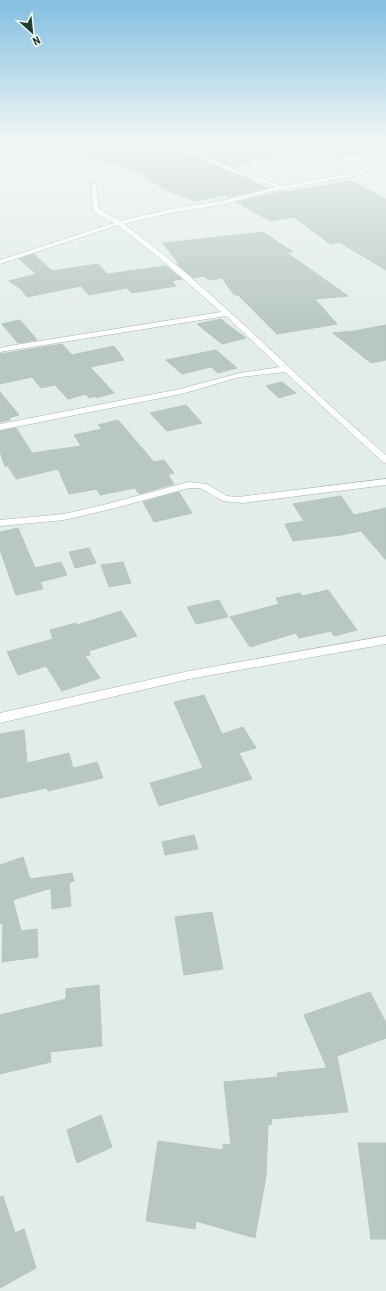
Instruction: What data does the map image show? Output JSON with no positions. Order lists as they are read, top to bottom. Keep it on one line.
{"north":"bottom right"}
